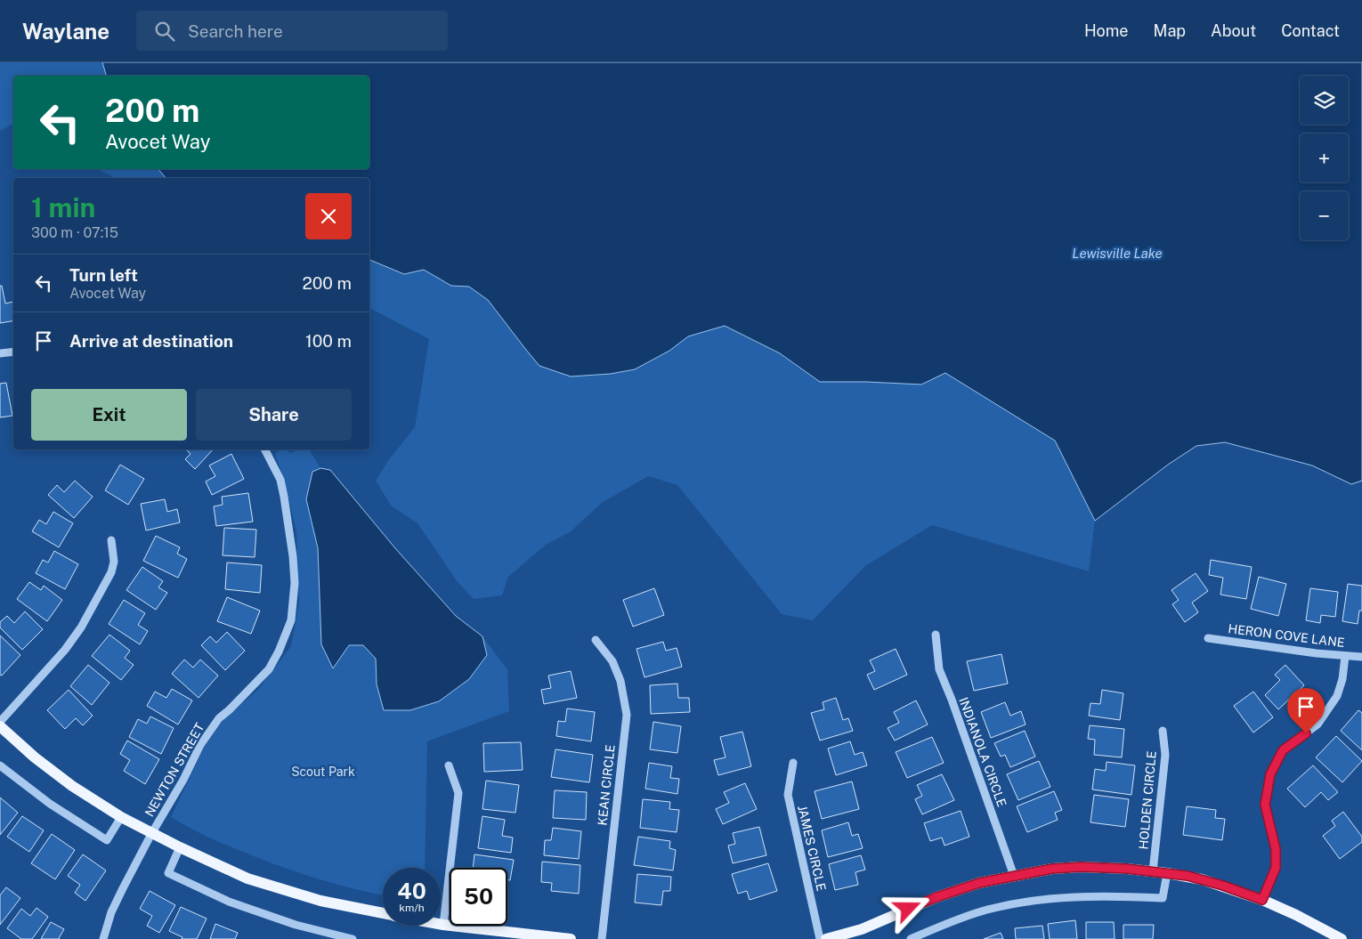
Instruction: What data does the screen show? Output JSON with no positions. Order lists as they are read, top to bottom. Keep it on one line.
{"streets":{"street":["HERON COVE LANE","INDIANOLA CIRCLE","NEWTON STREET","KEAN CIRCLE","HOLDEN CIRCLE","JAMES CIRCLE"]},"water":["Lewisville Lake"],"parks":["Scout Park"],"page":{"header":"Waylane","search":"Search here","nav":["Home","Map","About","Contact"],"map_buttons":["+","−"],"turn":["200 m","Avocet Way"],"heading":["1 min","300 m · 07:15"],"list":[{"name":"Turn left","note":"Avocet Way","value":"200 m"},{"name":"Arrive at destination","value":"100 m"}],"buttons":["Exit","Share"],"speed":"40 km/h","limit":"50"}}
